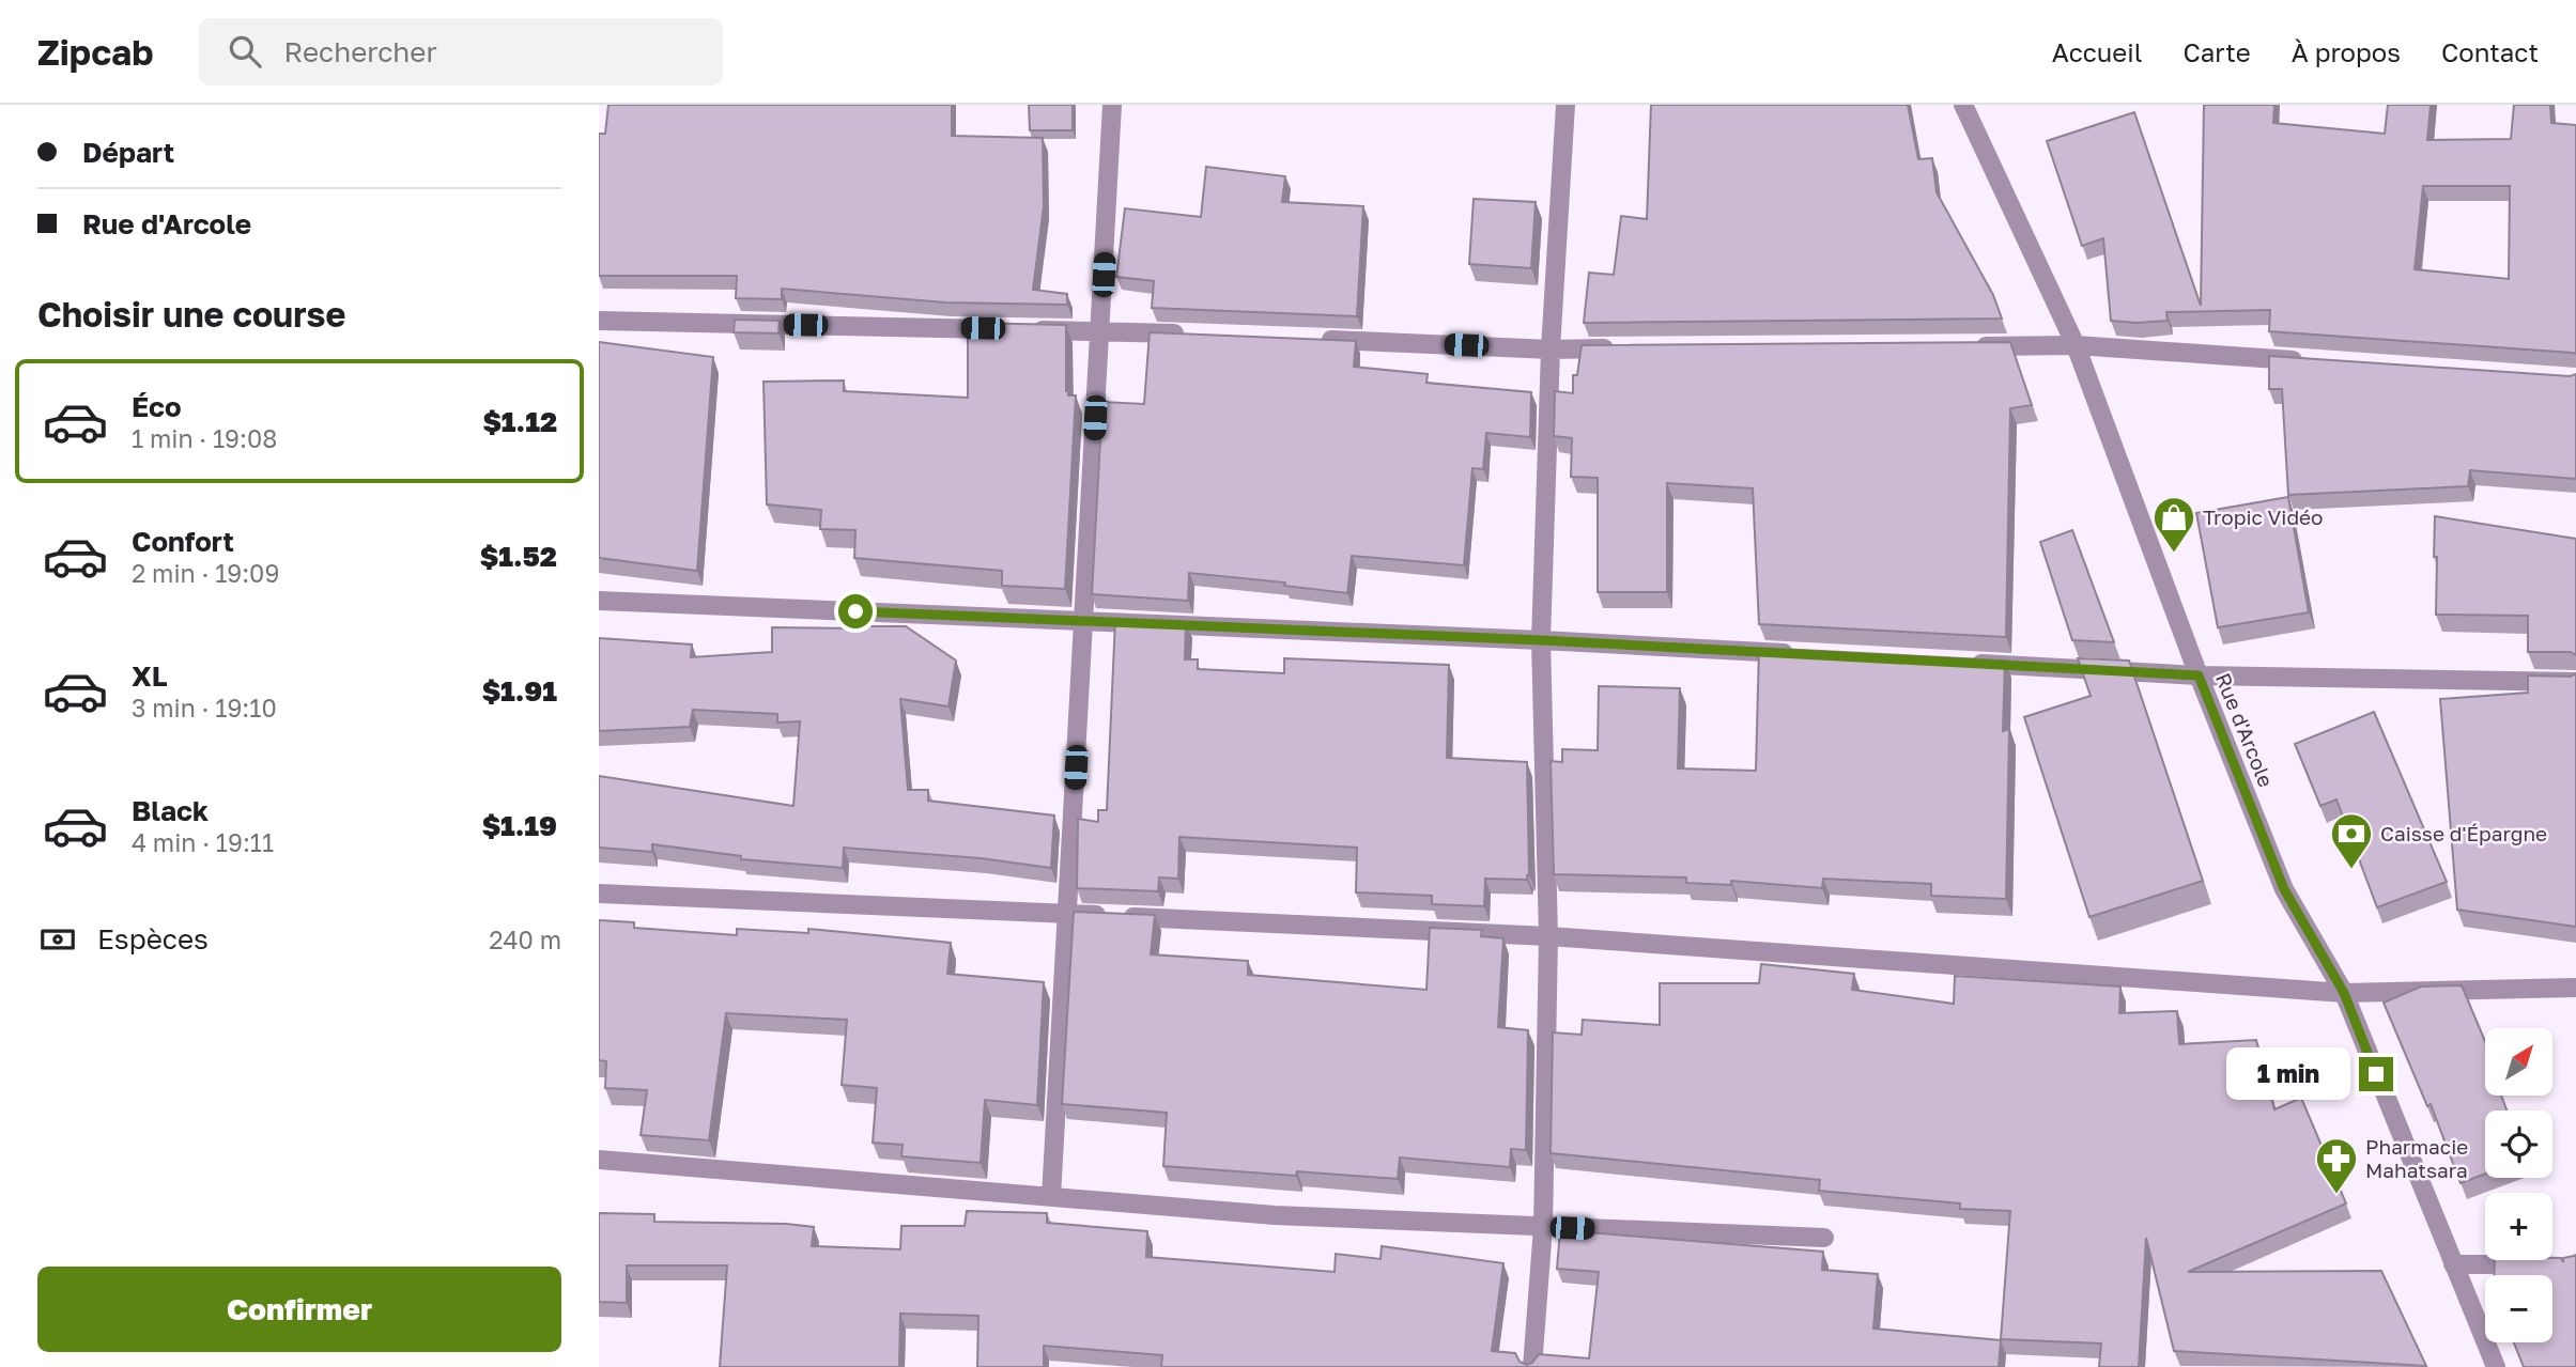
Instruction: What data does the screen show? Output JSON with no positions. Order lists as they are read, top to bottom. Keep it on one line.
{"streets":{"street":["Rue d'Arcole"]},"places":{"shop":["Tropic Vidéo"],"bank":["Caisse d'Épargne"],"pharmacy":["Pharmacie Mahatsara"]},"north":"top right","page":{"header":"Zipcab","search":"Rechercher","nav":["Accueil","Carte","À propos","Contact"],"banner":["Départ","Rue d'Arcole"],"heading":"Choisir une course","list":[{"name":"Éco","note":"1 min · 19:08","value":"$1.12"},{"name":"Confort","note":"2 min · 19:09","value":"$1.52"},{"name":"XL","note":"3 min · 19:10","value":"$1.91"},{"name":"Black","note":"4 min · 19:11","value":"$1.19"}],"pay":["Espèces","240 m"],"map_buttons":["+","−"],"bubble":"1 min","buttons":"Confirmer"}}
